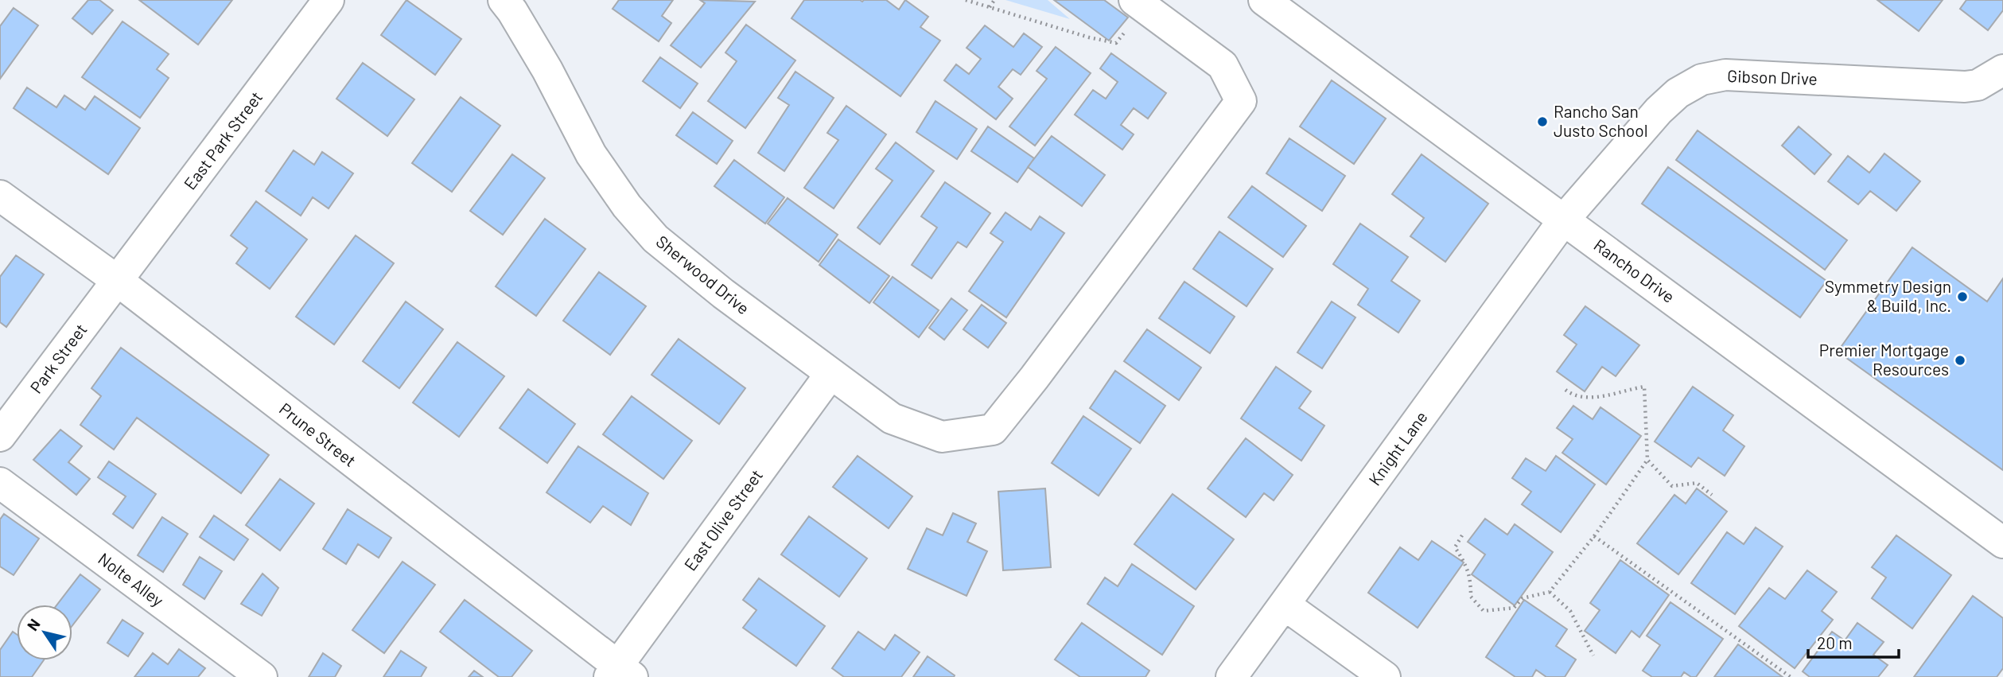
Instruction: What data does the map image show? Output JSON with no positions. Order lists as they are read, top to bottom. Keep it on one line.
{"streets":{"street":["Gibson Drive","East Park Street","Rancho Drive","Sherwood Drive","Park Street","Prune Street","Knight Lane","East Olive Street","Nolte Alley"]},"crossings":[["Gibson Drive","Rancho Drive"],["Gibson Drive","Knight Lane"],["East Park Street","Park Street"],["East Park Street","Prune Street"],["Rancho Drive","Knight Lane"],["Sherwood Drive","East Olive Street"],["Park Street","Prune Street"],["Prune Street","East Olive Street"]],"places":["Rancho San Justo School","Symmetry Design & Build, Inc.","Premier Mortgage Resources"],"scale_bar":"20 m","north":"top left"}
